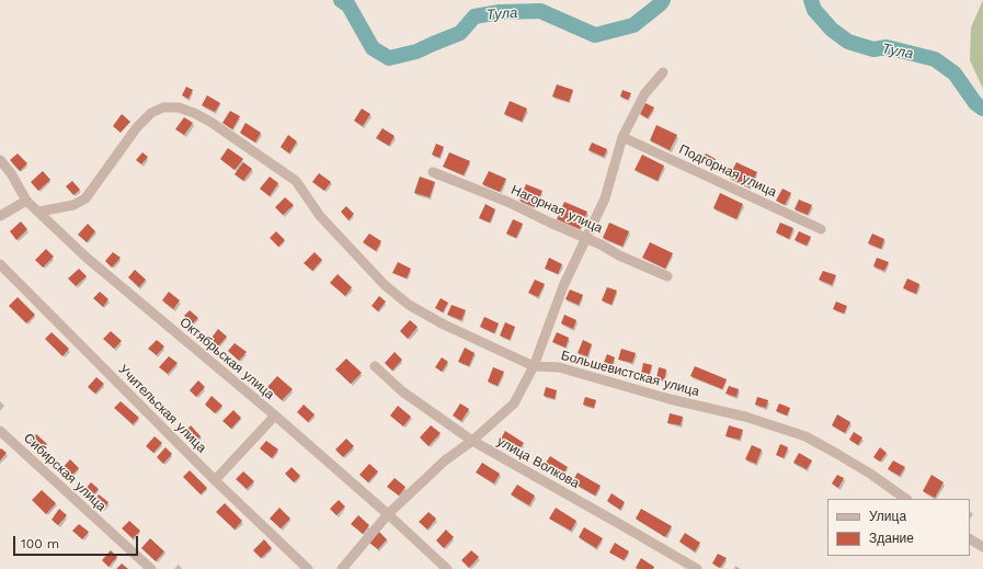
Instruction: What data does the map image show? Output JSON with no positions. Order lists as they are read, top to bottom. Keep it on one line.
{"streets":{"street":["Подгорная улица","Нагорная улица","Октябрьская улица","Большевистская улица","Учительская улица","улица Волкова","Сибирская улица"]},"crossings":[["Октябрьская улица","Большевистская улица"]],"water":["Тула"],"legend":["Улица","Здание"],"scale_bar":"100 m"}
